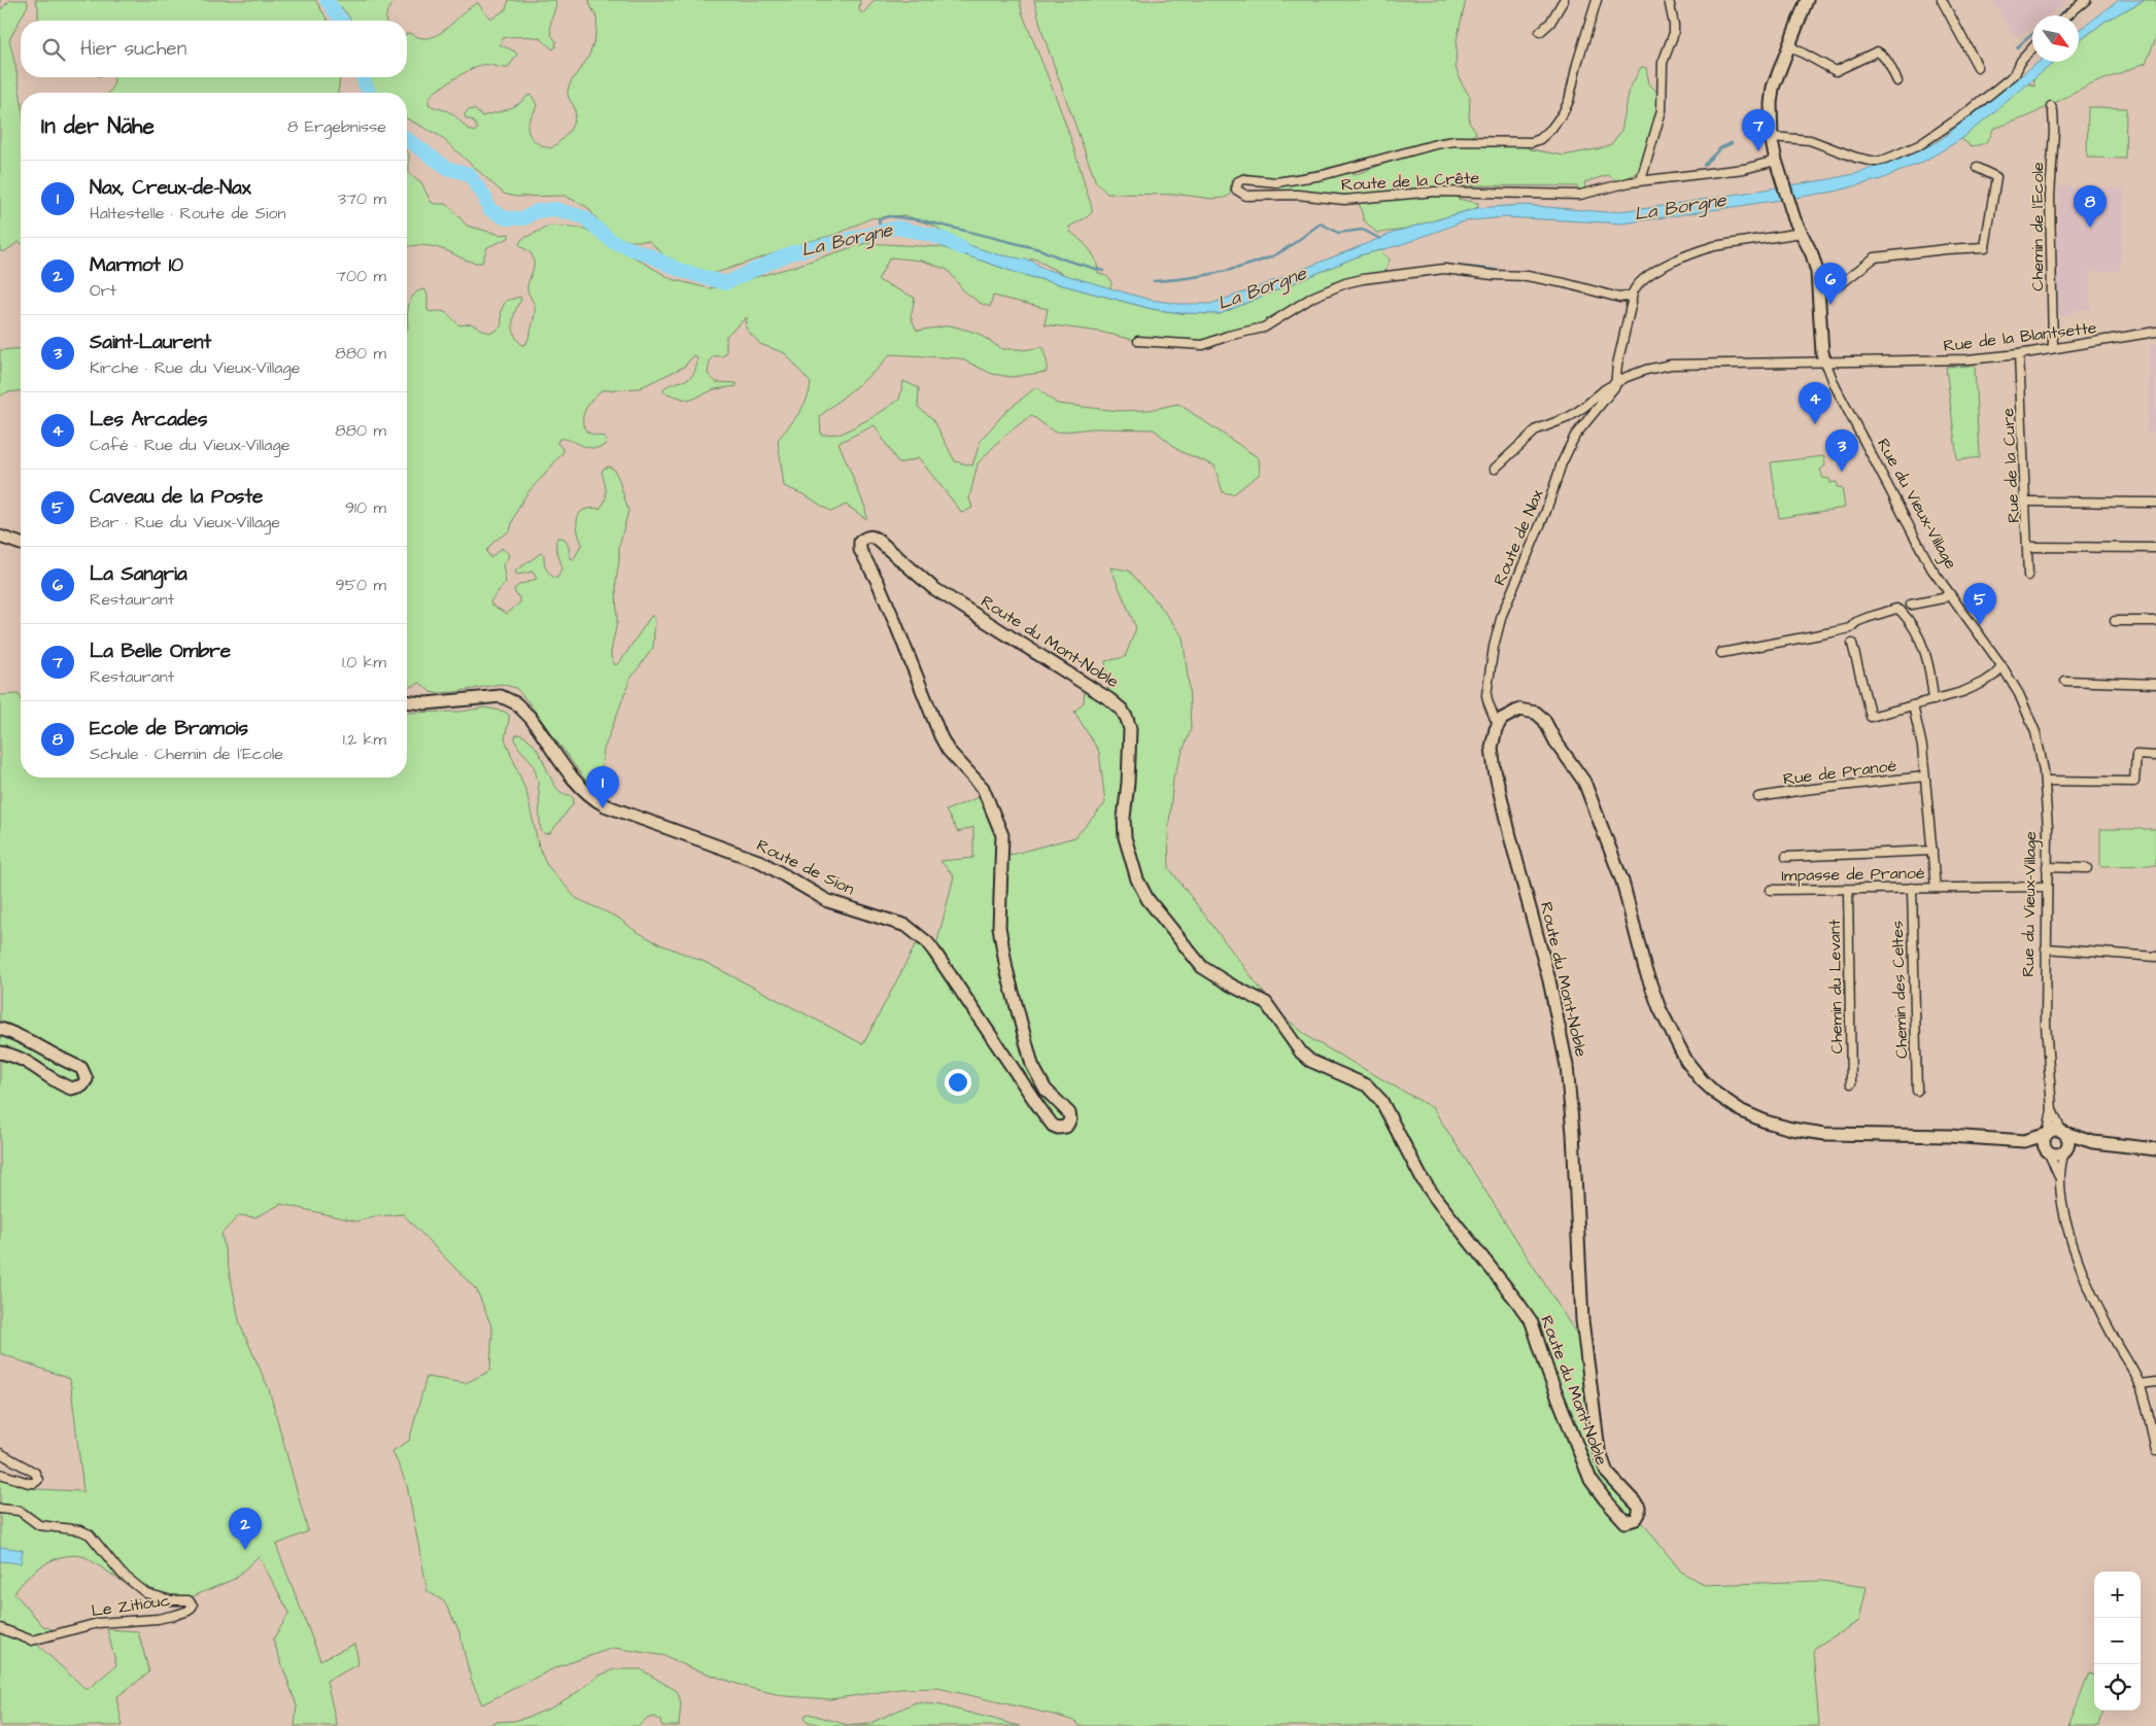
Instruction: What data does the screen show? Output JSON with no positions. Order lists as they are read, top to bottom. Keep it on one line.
{"streets":{"street":["Route de la Crête","Chemin de l'Ecole","Rue de la Blantsette","Rue de la Cure","Rue du Vieux-Village","Route de Nax","Route du Mont-Noble","Rue de Pranoé","Route de Sion","Impasse de Pranoé","Chemin du Levant","Chemin des Celtes","Le Zitiouc"]},"crossings":[["Route de la Crête","Rue du Vieux-Village"],["Chemin de l'Ecole","Rue de la Blantsette"],["Rue de la Blantsette","Rue de la Cure"],["Rue de la Blantsette","Rue du Vieux-Village"],["Rue de la Blantsette","Route de Nax"],["Rue du Vieux-Village","Route du Mont-Noble"],["Route du Mont-Noble","Route de Sion"],["Impasse de Pranoé","Chemin du Levant"],["Impasse de Pranoé","Chemin des Celtes"]],"water":["La Borgne"],"north":"bottom right","page":{"search":"Hier suchen","heading":["In der Nähe","8 Ergebnisse"],"pins":["7","8","6","4","3","5","1","2"],"list":[{"mark":"1","name":"Nax, Creux-de-Nax","note":"Haltestelle · Route de Sion","value":"370 m"},{"mark":"2","name":"Marmot 10","note":"Ort","value":"700 m"},{"mark":"3","name":"Saint-Laurent","note":"Kirche · Rue du Vieux-Village","value":"880 m"},{"mark":"4","name":"Les Arcades","note":"Café · Rue du Vieux-Village","value":"880 m"},{"mark":"5","name":"Caveau de la Poste","note":"Bar · Rue du Vieux-Village","value":"910 m"},{"mark":"6","name":"La Sangria","note":"Restaurant","value":"950 m"},{"mark":"7","name":"La Belle Ombre","note":"Restaurant","value":"1.0 km"},{"mark":"8","name":"Ecole de Bramois","note":"Schule · Chemin de l'Ecole","value":"1.2 km"}],"map_buttons":["+","−"]}}
